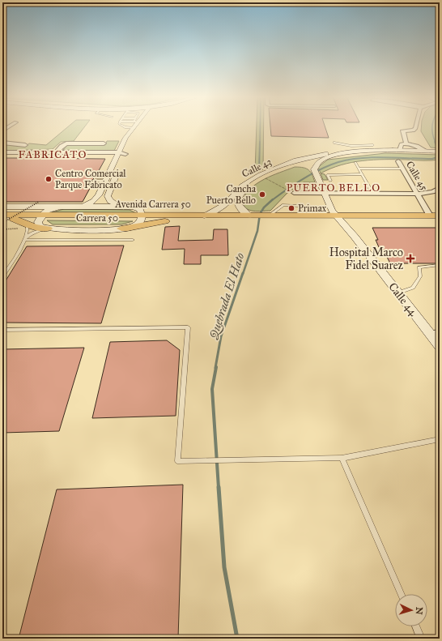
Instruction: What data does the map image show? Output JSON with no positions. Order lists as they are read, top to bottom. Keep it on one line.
{"streets":{"main road":["Calle 43","Avenida Carrera 50","Carrera 50","Calle 44"],"street":["Calle 45"]},"crossings":[["Calle 43","Avenida Carrera 50"],["Calle 45","Avenida Carrera 50"],["Avenida Carrera 50","Carrera 50"],["Avenida Carrera 50","Calle 44"]],"districts":["FABRICATO","PUERTO BELLO"],"water":["Quebrada El Hato"],"places":{"other":["Centro Comercial Parque Fabricato","Cancha Puerto Bello","Primax"],"health":["Hospital Marco Fidel Suarez"]},"north":"right"}
